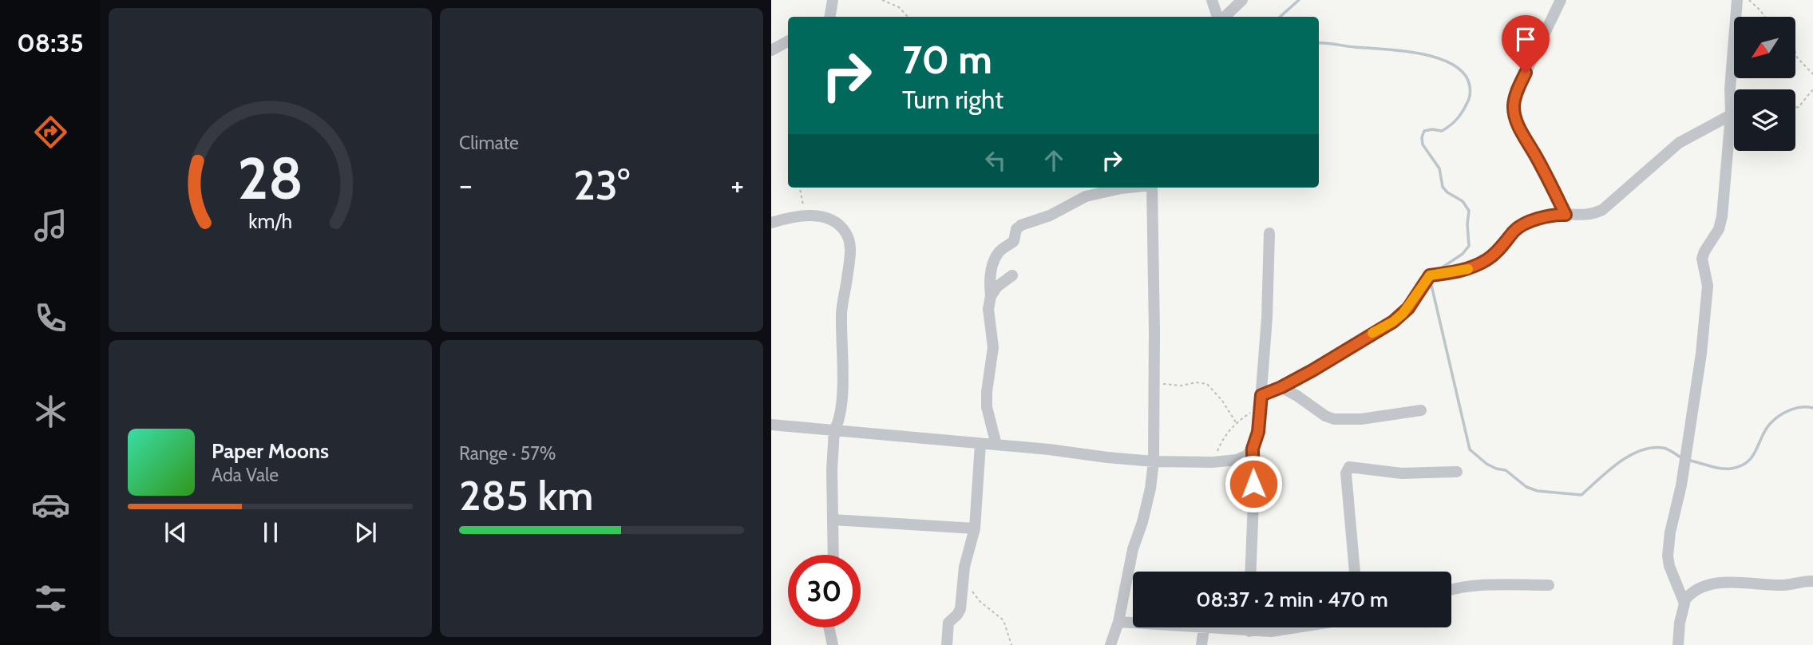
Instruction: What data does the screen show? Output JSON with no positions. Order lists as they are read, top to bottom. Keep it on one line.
{"north":"bottom left","page":{"tabs":"08:35","tile":["Climate",["Range · 57%","285 km"]],"turn":["70 m","Turn right"],"heat":["−","23°","+"],"song":["Paper Moons","Ada Vale"],"limit":"30","trip":"08:37 · 2 min · 470 m","gauge":["28","km/h"]}}
